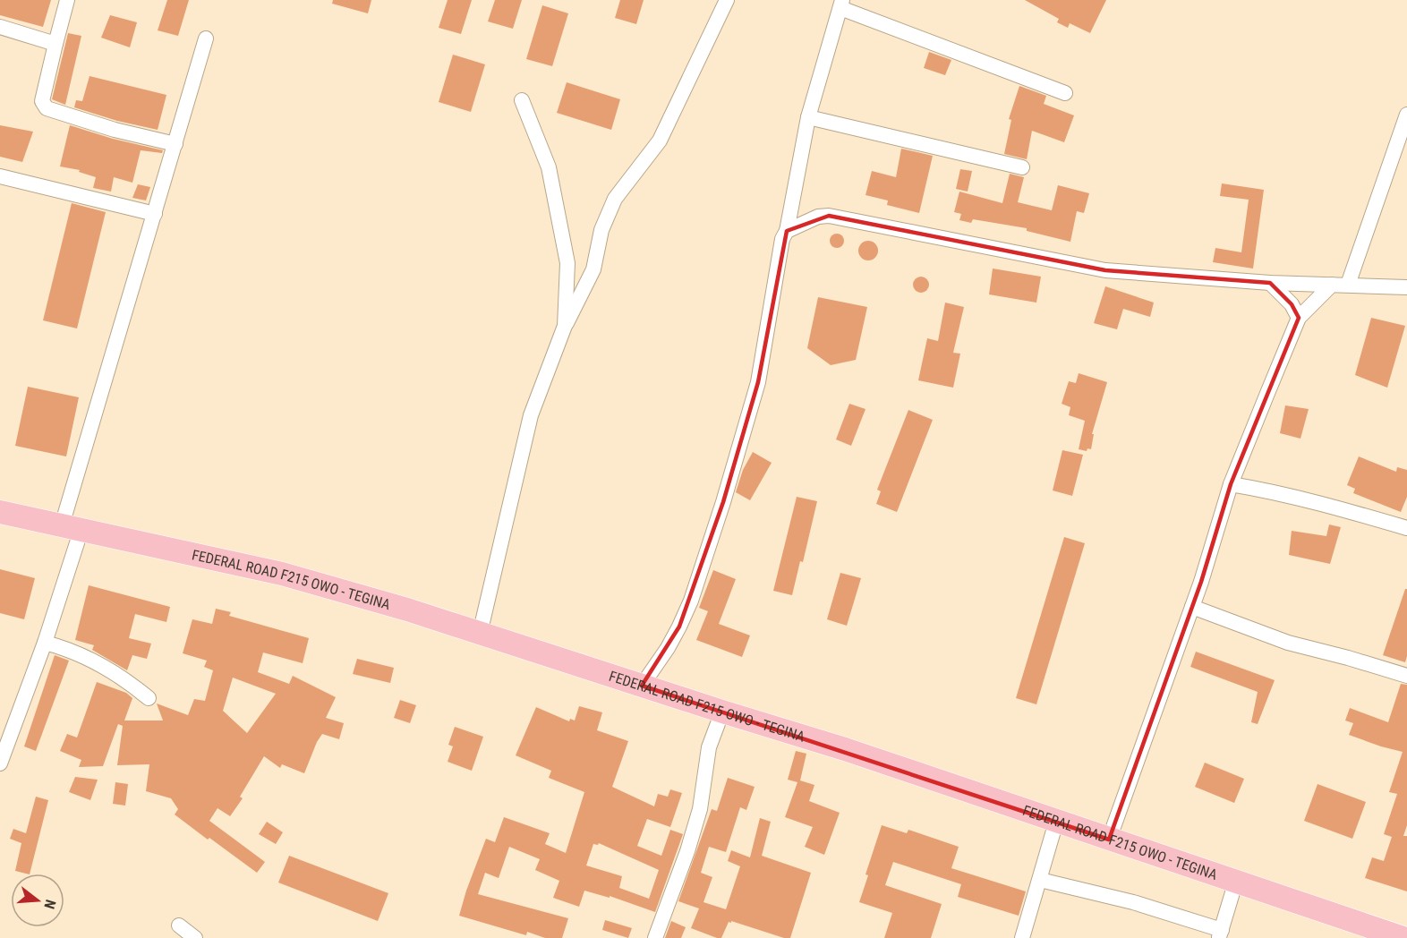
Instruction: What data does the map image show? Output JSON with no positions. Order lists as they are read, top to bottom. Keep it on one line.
{"streets":{"main road":["FEDERAL ROAD F215 OWO - TEGINA"]},"north":"right"}
